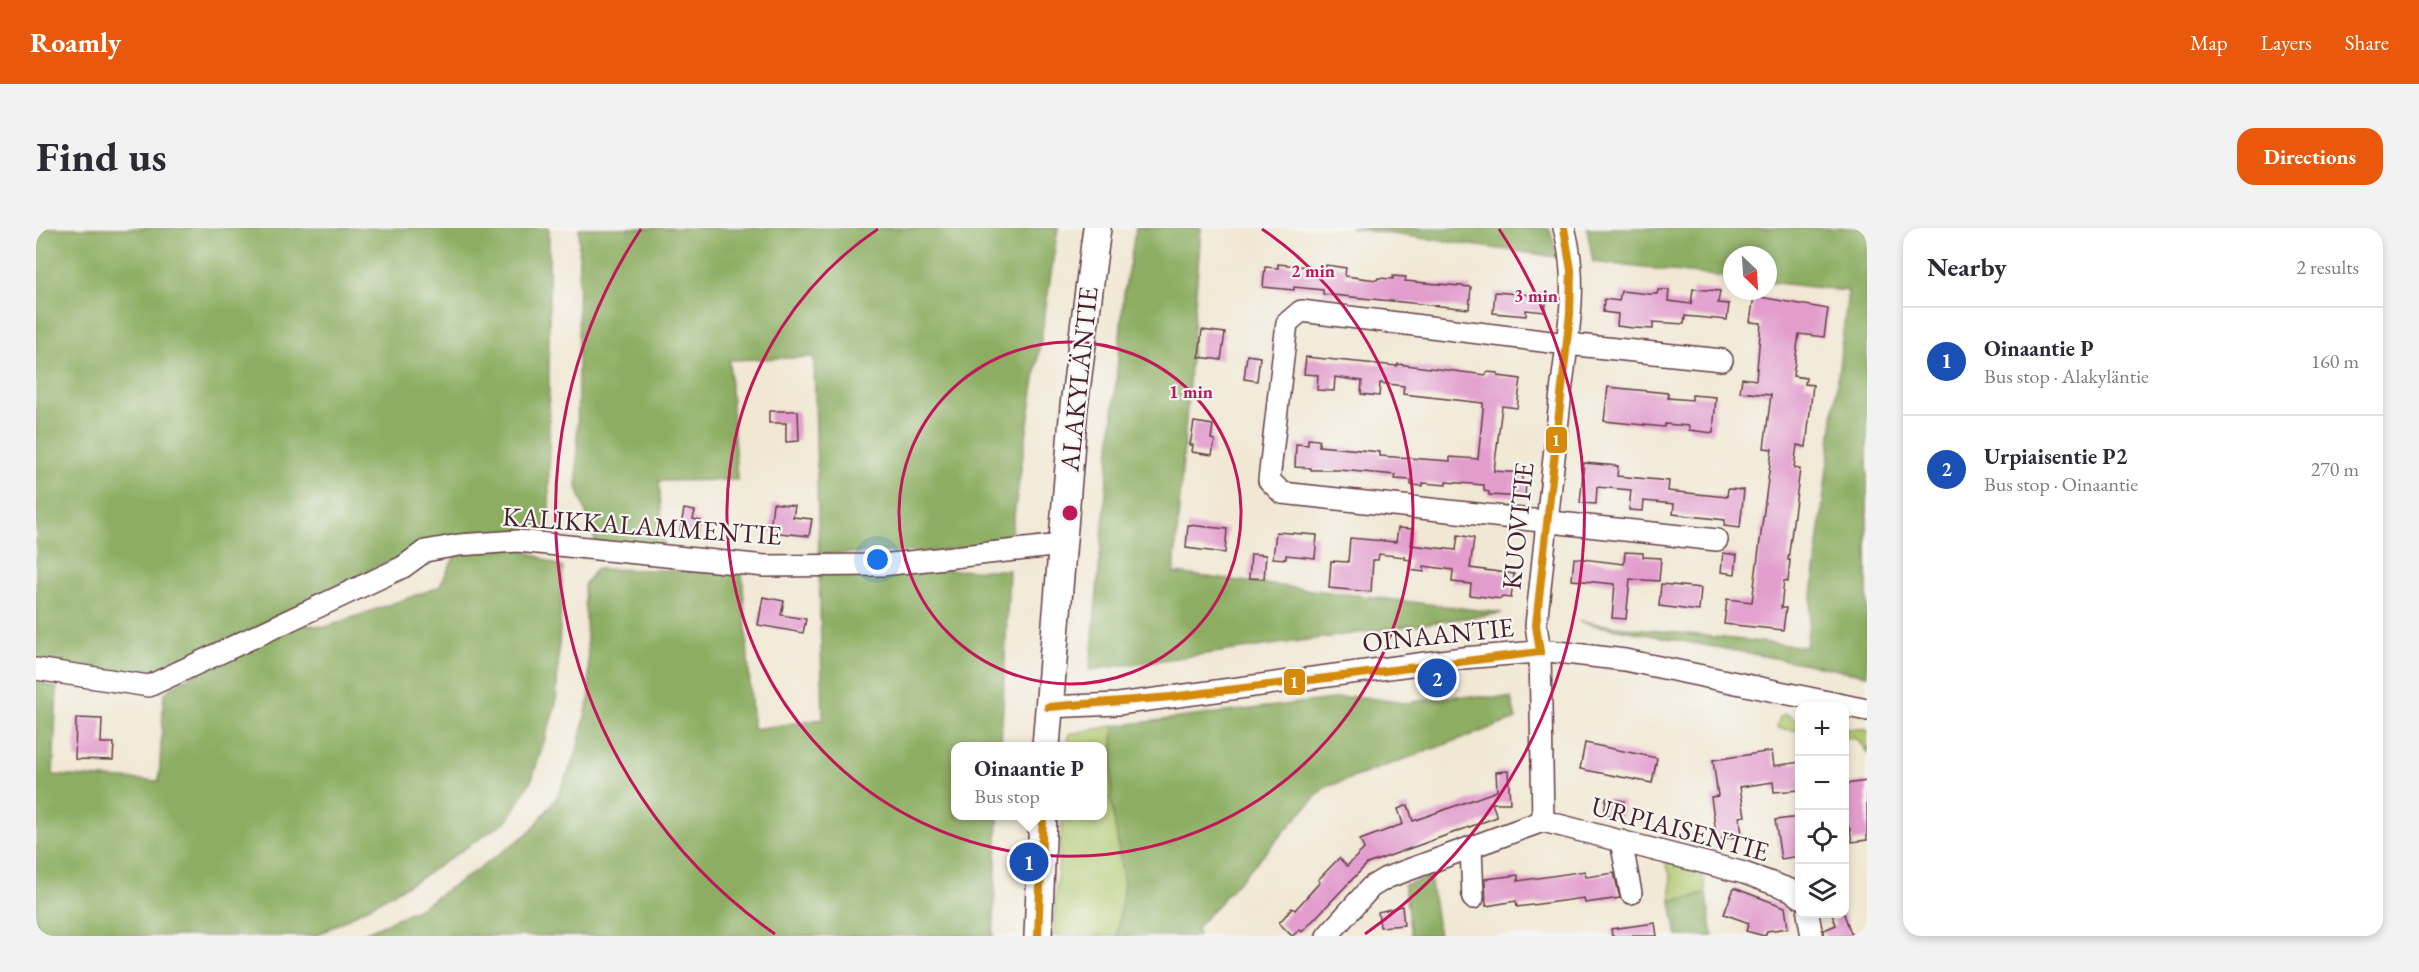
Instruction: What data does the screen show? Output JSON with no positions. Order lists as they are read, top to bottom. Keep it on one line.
{"streets":{"main road":["ALAKYLÄNTIE"],"street":["KALIKKALAMMENTIE","KUOVITIE","OINAANTIE","URPIAISENTIE"]},"crossings":[["ALAKYLÄNTIE","KALIKKALAMMENTIE"],["ALAKYLÄNTIE","OINAANTIE"],["KUOVITIE","OINAANTIE"]],"lines":["transit line 1"],"north":"bottom right","page":{"header":"Roamly","nav":["Map","Layers","Share"],"buttons":"Directions","title":"Find us","heading":["Nearby","2 results"],"list":[{"mark":"1","name":"Oinaantie P","note":"Bus stop · Alakyläntie","value":"160 m"},{"mark":"2","name":"Urpiaisentie P2","note":"Bus stop · Oinaantie","value":"270 m"}],"pins":["2","1"],"map_buttons":["+","−"],"popup":["Oinaantie P","Bus stop"]},"rings":["2 min","3 min","1 min"]}
